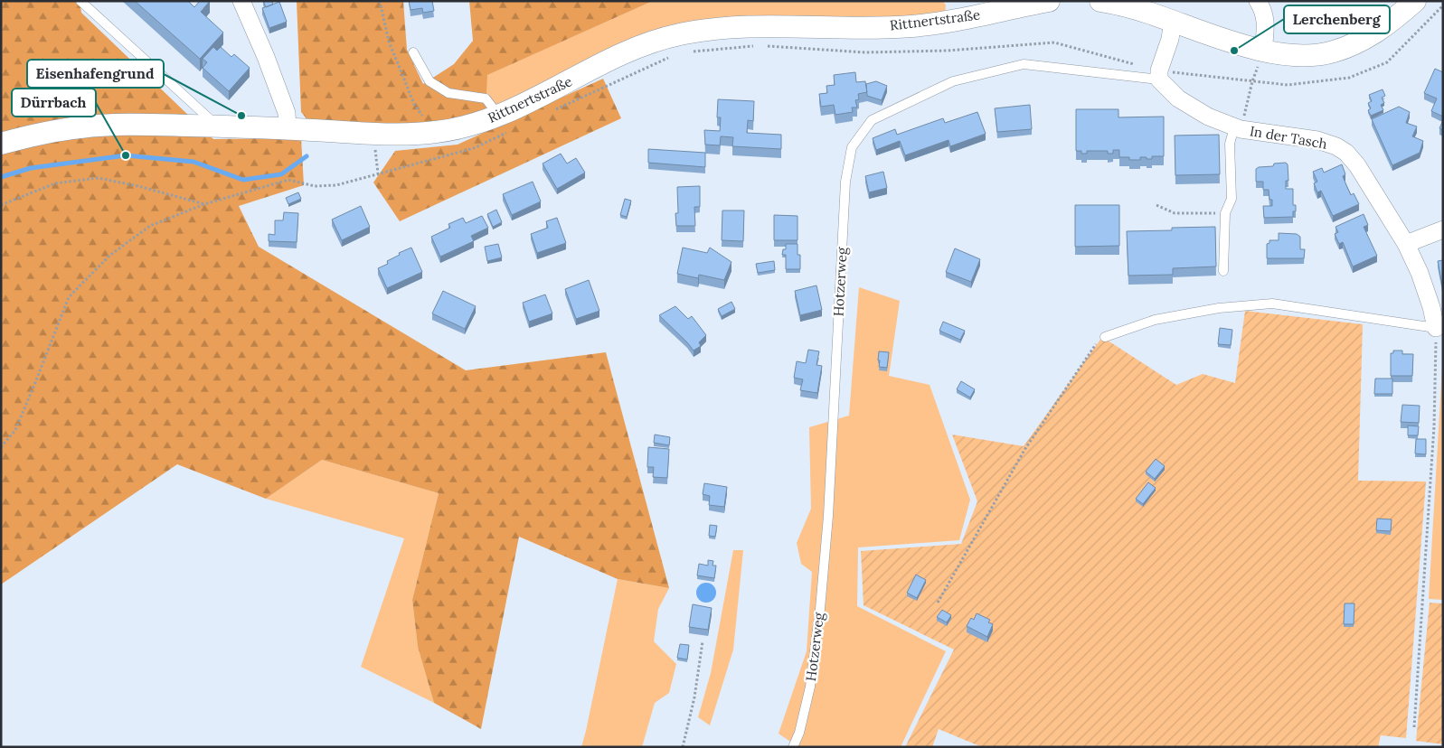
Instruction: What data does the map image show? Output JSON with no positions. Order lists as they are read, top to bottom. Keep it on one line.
{"streets":{"street":["Rittnertstraße","In der Tasch"],"lane":["Hotzerweg"]},"crossings":[["In der Tasch","Hotzerweg"]],"places":["Lerchenberg","Eisenhafengrund","Dürrbach"]}
